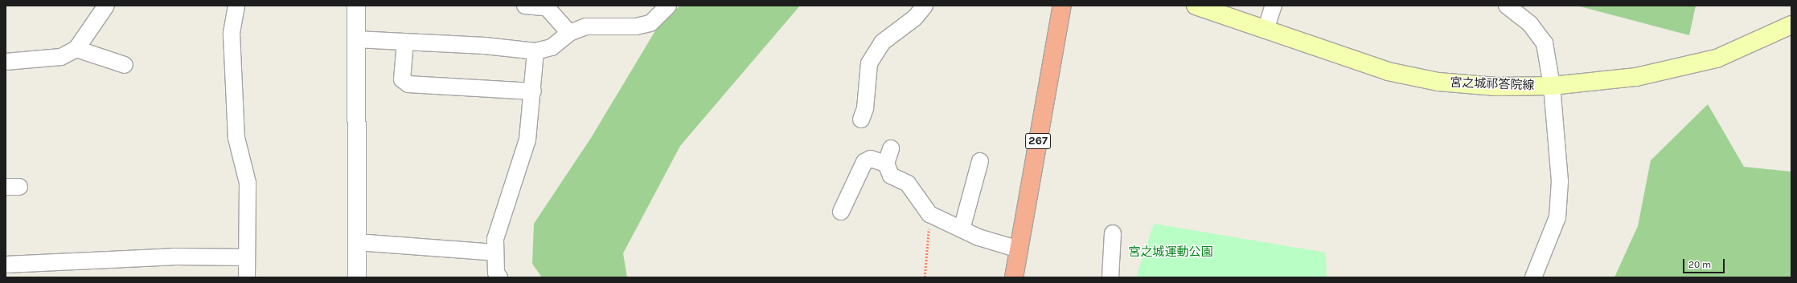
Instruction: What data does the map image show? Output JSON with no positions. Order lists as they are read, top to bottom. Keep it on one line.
{"streets":{"highway":["267"],"main road":["宮之城祁答院線"]},"parks":["宮之城運動公園"],"scale_bar":"20 m"}
